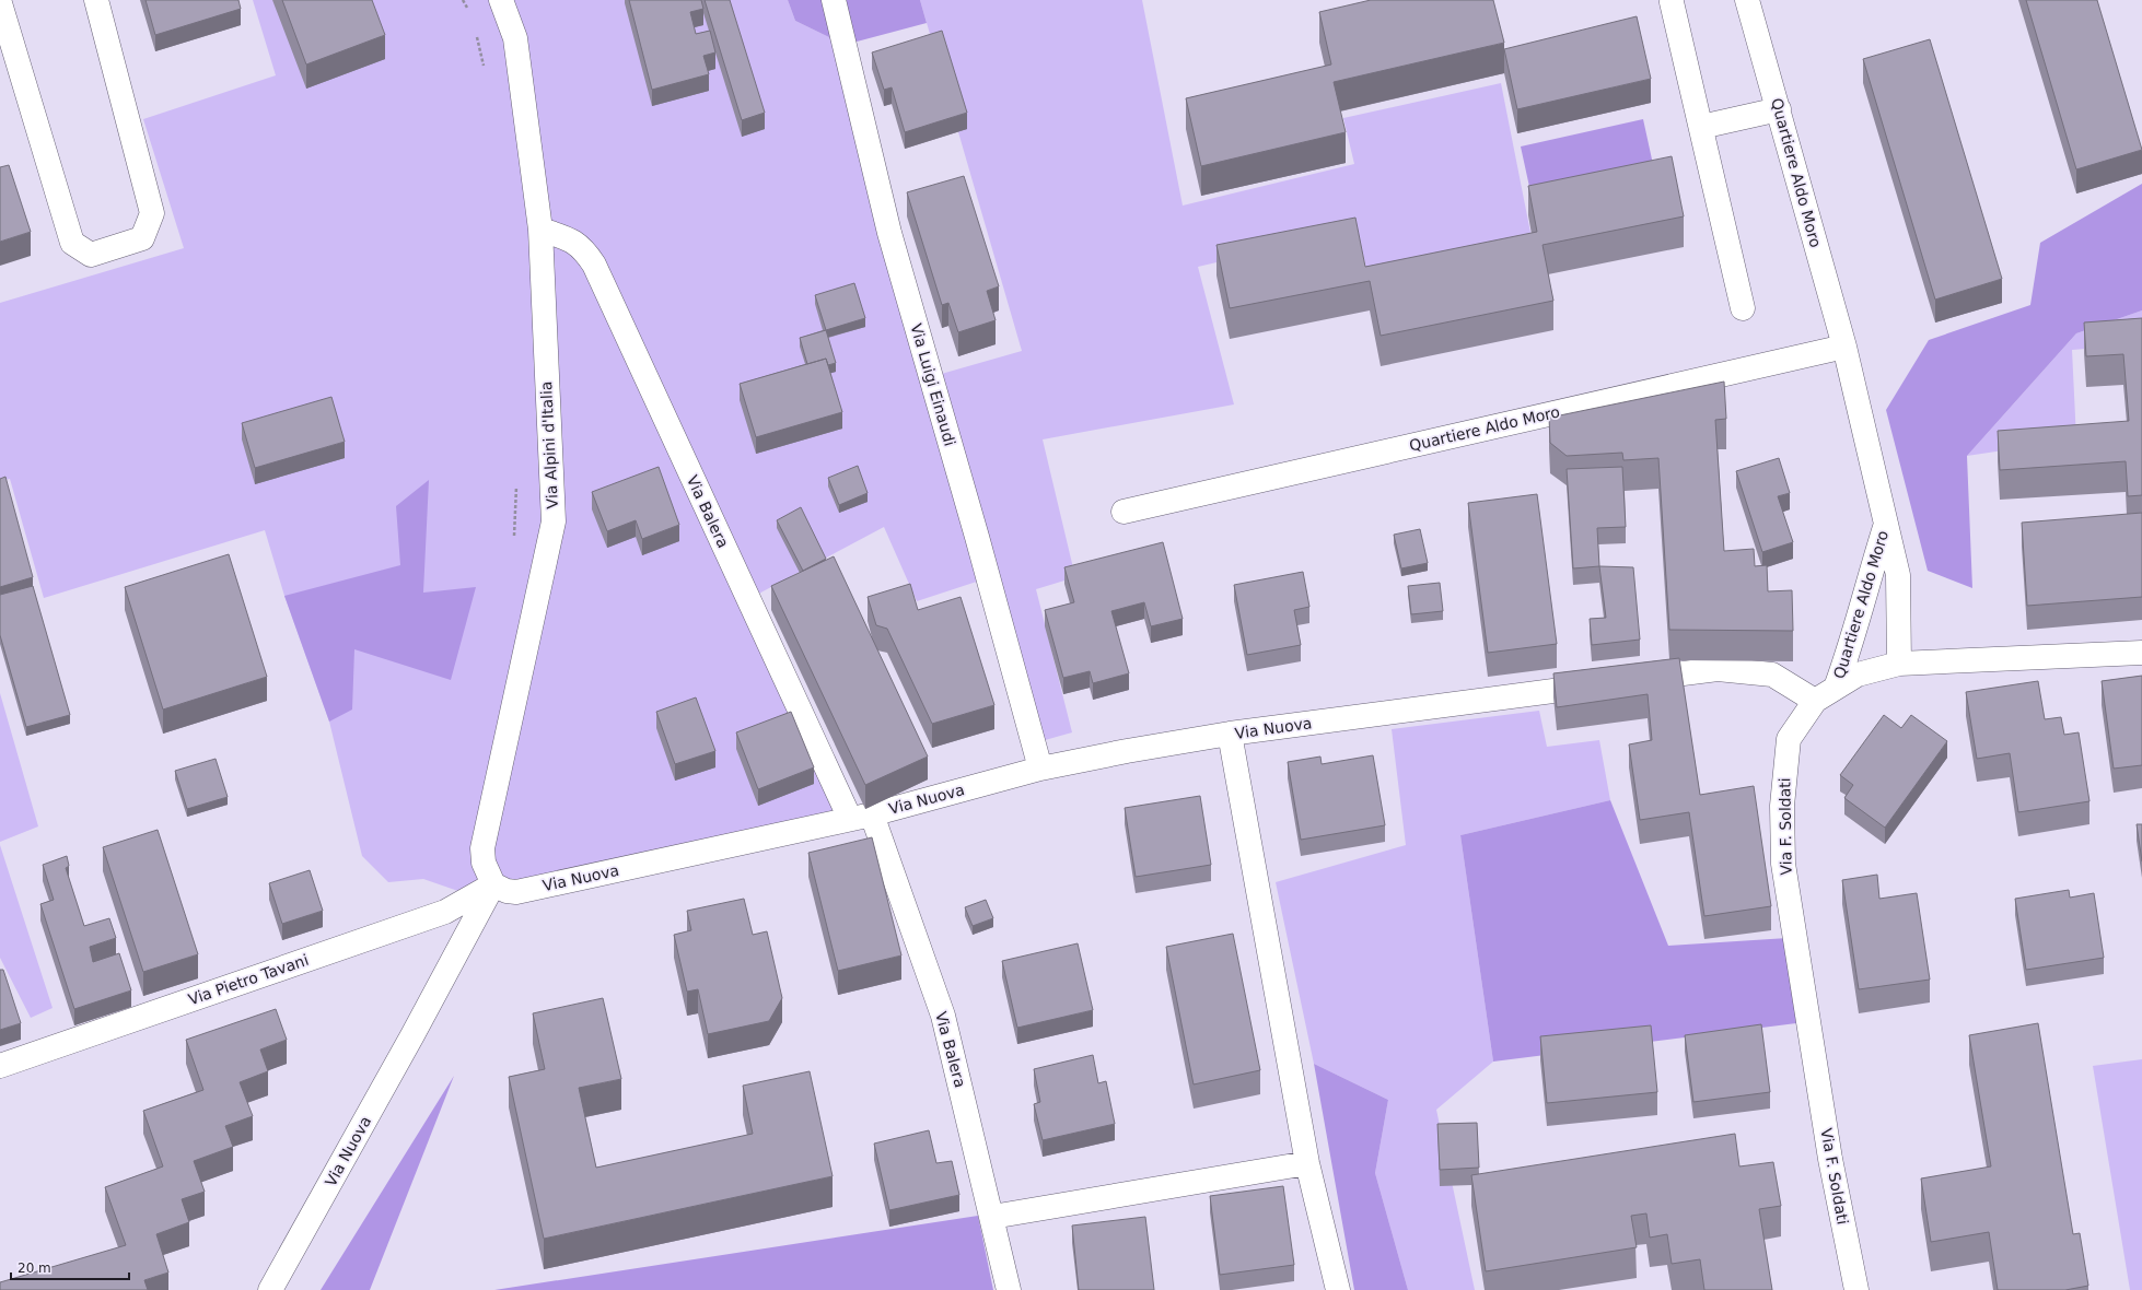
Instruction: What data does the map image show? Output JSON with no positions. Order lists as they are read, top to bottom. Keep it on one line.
{"streets":{"street":["Quartiere Aldo Moro","Via Luigi Einaudi","Via Alpini d'Italia","Via Balera","Via Nuova","Via F. Soldati","Via Pietro Tavani"]},"crossings":[["Quartiere Aldo Moro","Via F. Soldati"],["Via Luigi Einaudi","Via Nuova"],["Via Alpini d'Italia","Via Balera"],["Via Alpini d'Italia","Via Nuova"],["Via Alpini d'Italia","Via Pietro Tavani"],["Via Balera","Via Nuova"],["Via Nuova","Via Pietro Tavani"]],"scale_bar":"20 m"}
